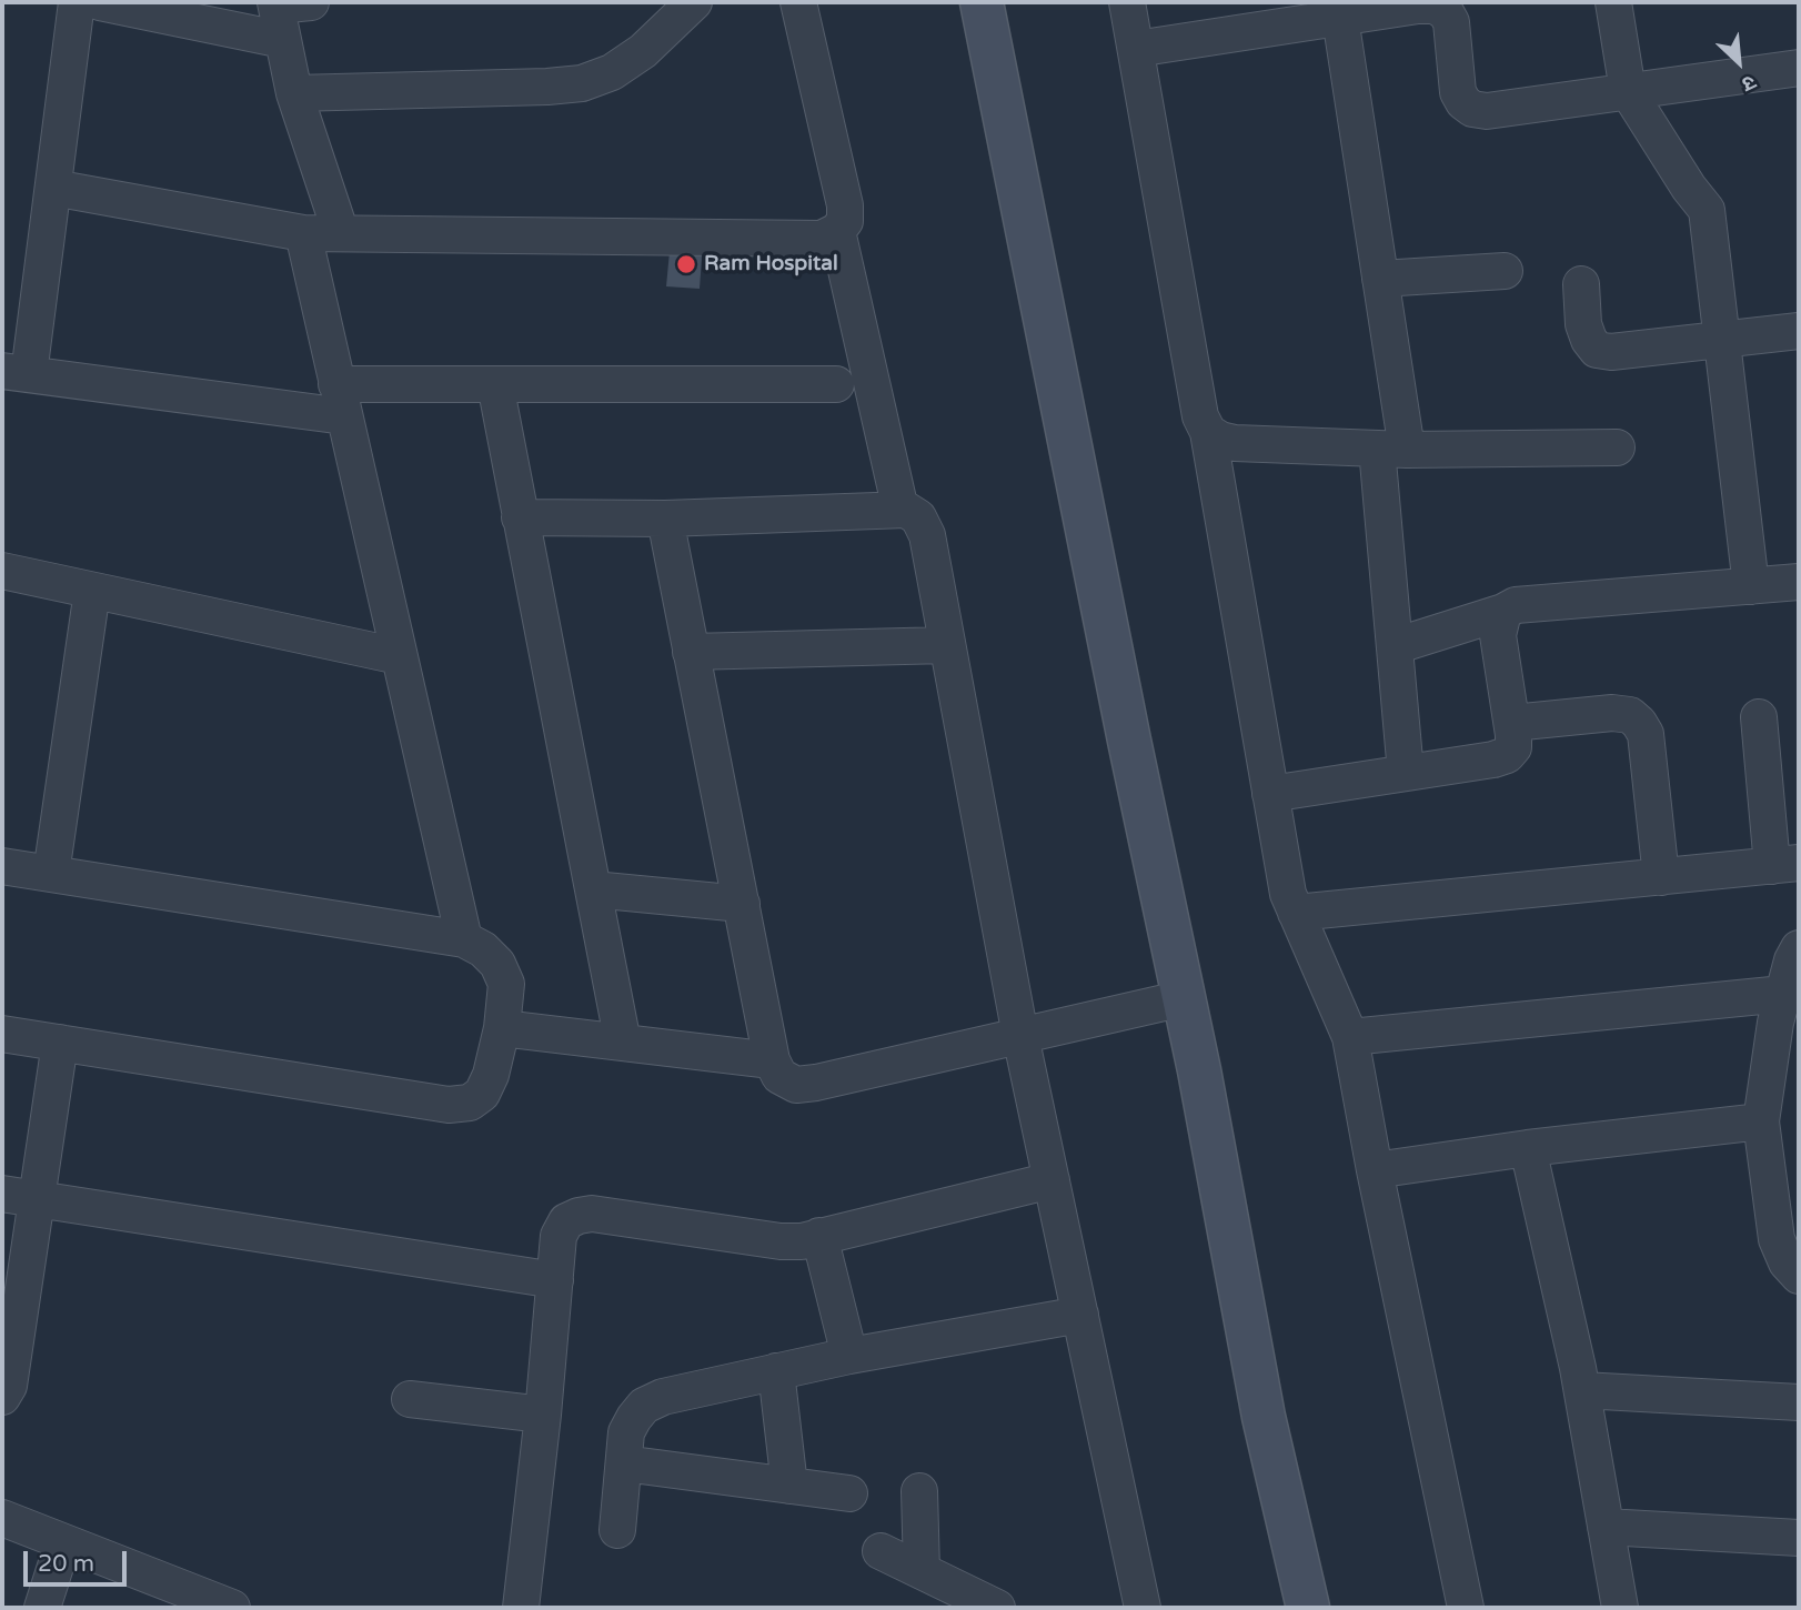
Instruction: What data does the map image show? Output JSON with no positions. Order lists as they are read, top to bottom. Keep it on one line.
{"places":["Ram Hospital"],"scale_bar":"20 m","north":"bottom right"}
